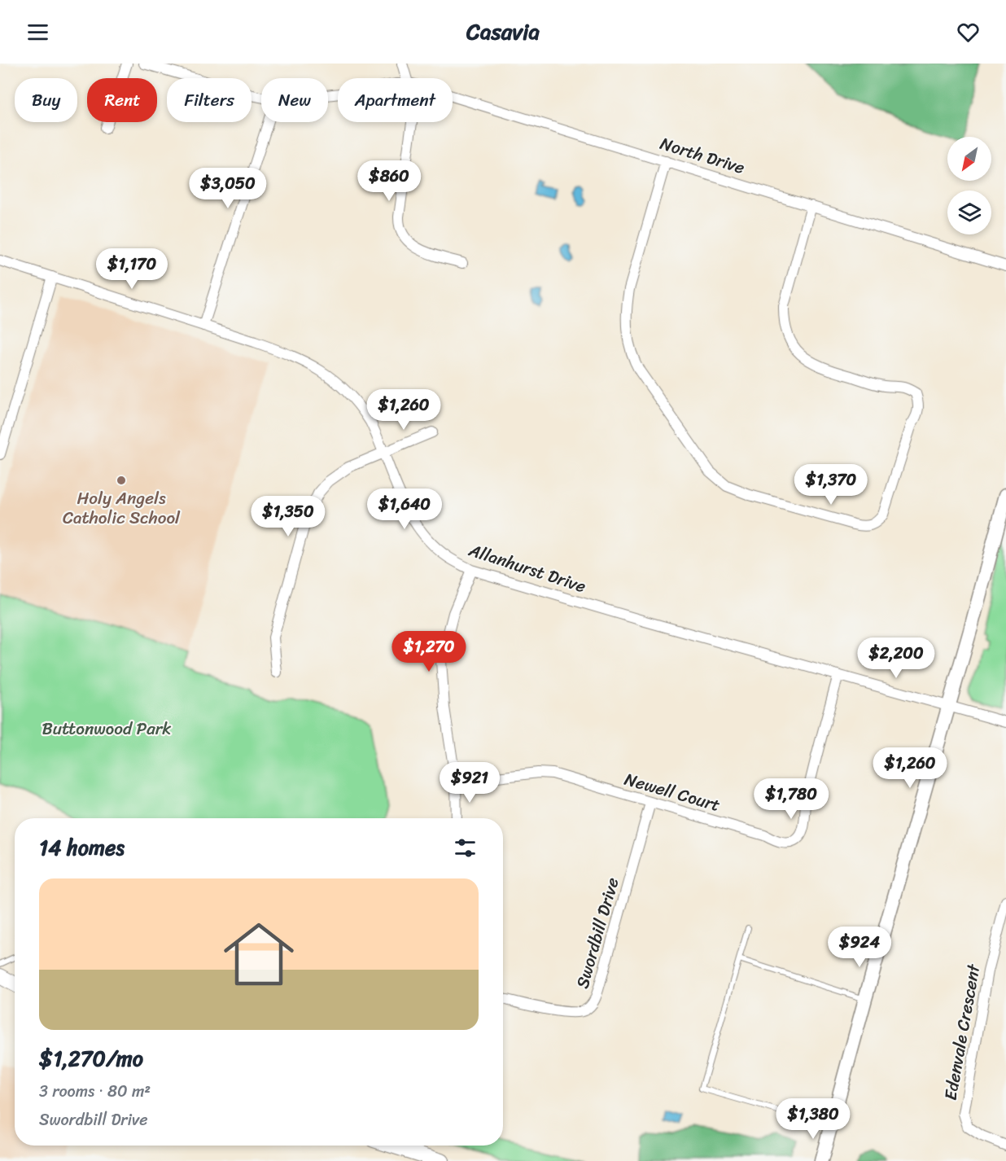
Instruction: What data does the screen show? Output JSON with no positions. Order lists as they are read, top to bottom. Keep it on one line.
{"streets":{"street":["North Drive","Allanhurst Drive","Newell Court","Swordbill Drive","Edenvale Crescent"]},"crossings":[["Allanhurst Drive","Newell Court"],["Newell Court","Swordbill Drive"]],"parks":["Buttonwood Park"],"places":["Holy Angels Catholic School"],"north":"bottom left","page":{"header":"Casavia","chip":["Buy","Rent","Filters","New","Apartment"],"price":["$860","$3,050","$1,170","$1,260","$1,370","$1,640","$1,350","$1,270","$2,200","$1,260","$921","$1,780","$924","$1,380"],"heading":"14 homes","list":[{"name":"$1,270/mo","note":"3 rooms · 80 m² · Swordbill Drive"}]}}
